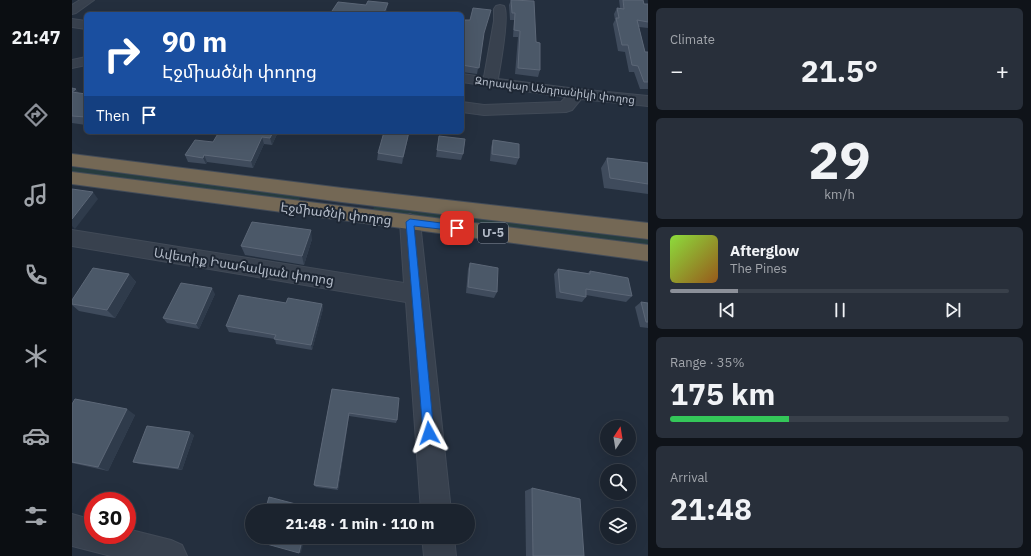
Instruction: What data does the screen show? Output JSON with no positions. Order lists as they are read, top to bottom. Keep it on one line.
{"streets":{"highway":["Էջմիածնի փողոց","Մ-5"],"street":["Զորավար Անդրանիկի փողոց","Ավետիք Իսահակյան փողոց"]},"north":"top","page":{"tabs":"21:47","tile":["Climate",["29","km/h"],["Range · 35%","175 km"],["Arrival","21:48"]],"turn":["90 m","Էջմիածնի փողոց"],"heat":["−","21.5°","+"],"then":"Then","song":["Afterglow","The Pines"],"limit":"30","trip":"21:48 · 1 min · 110 m"}}
